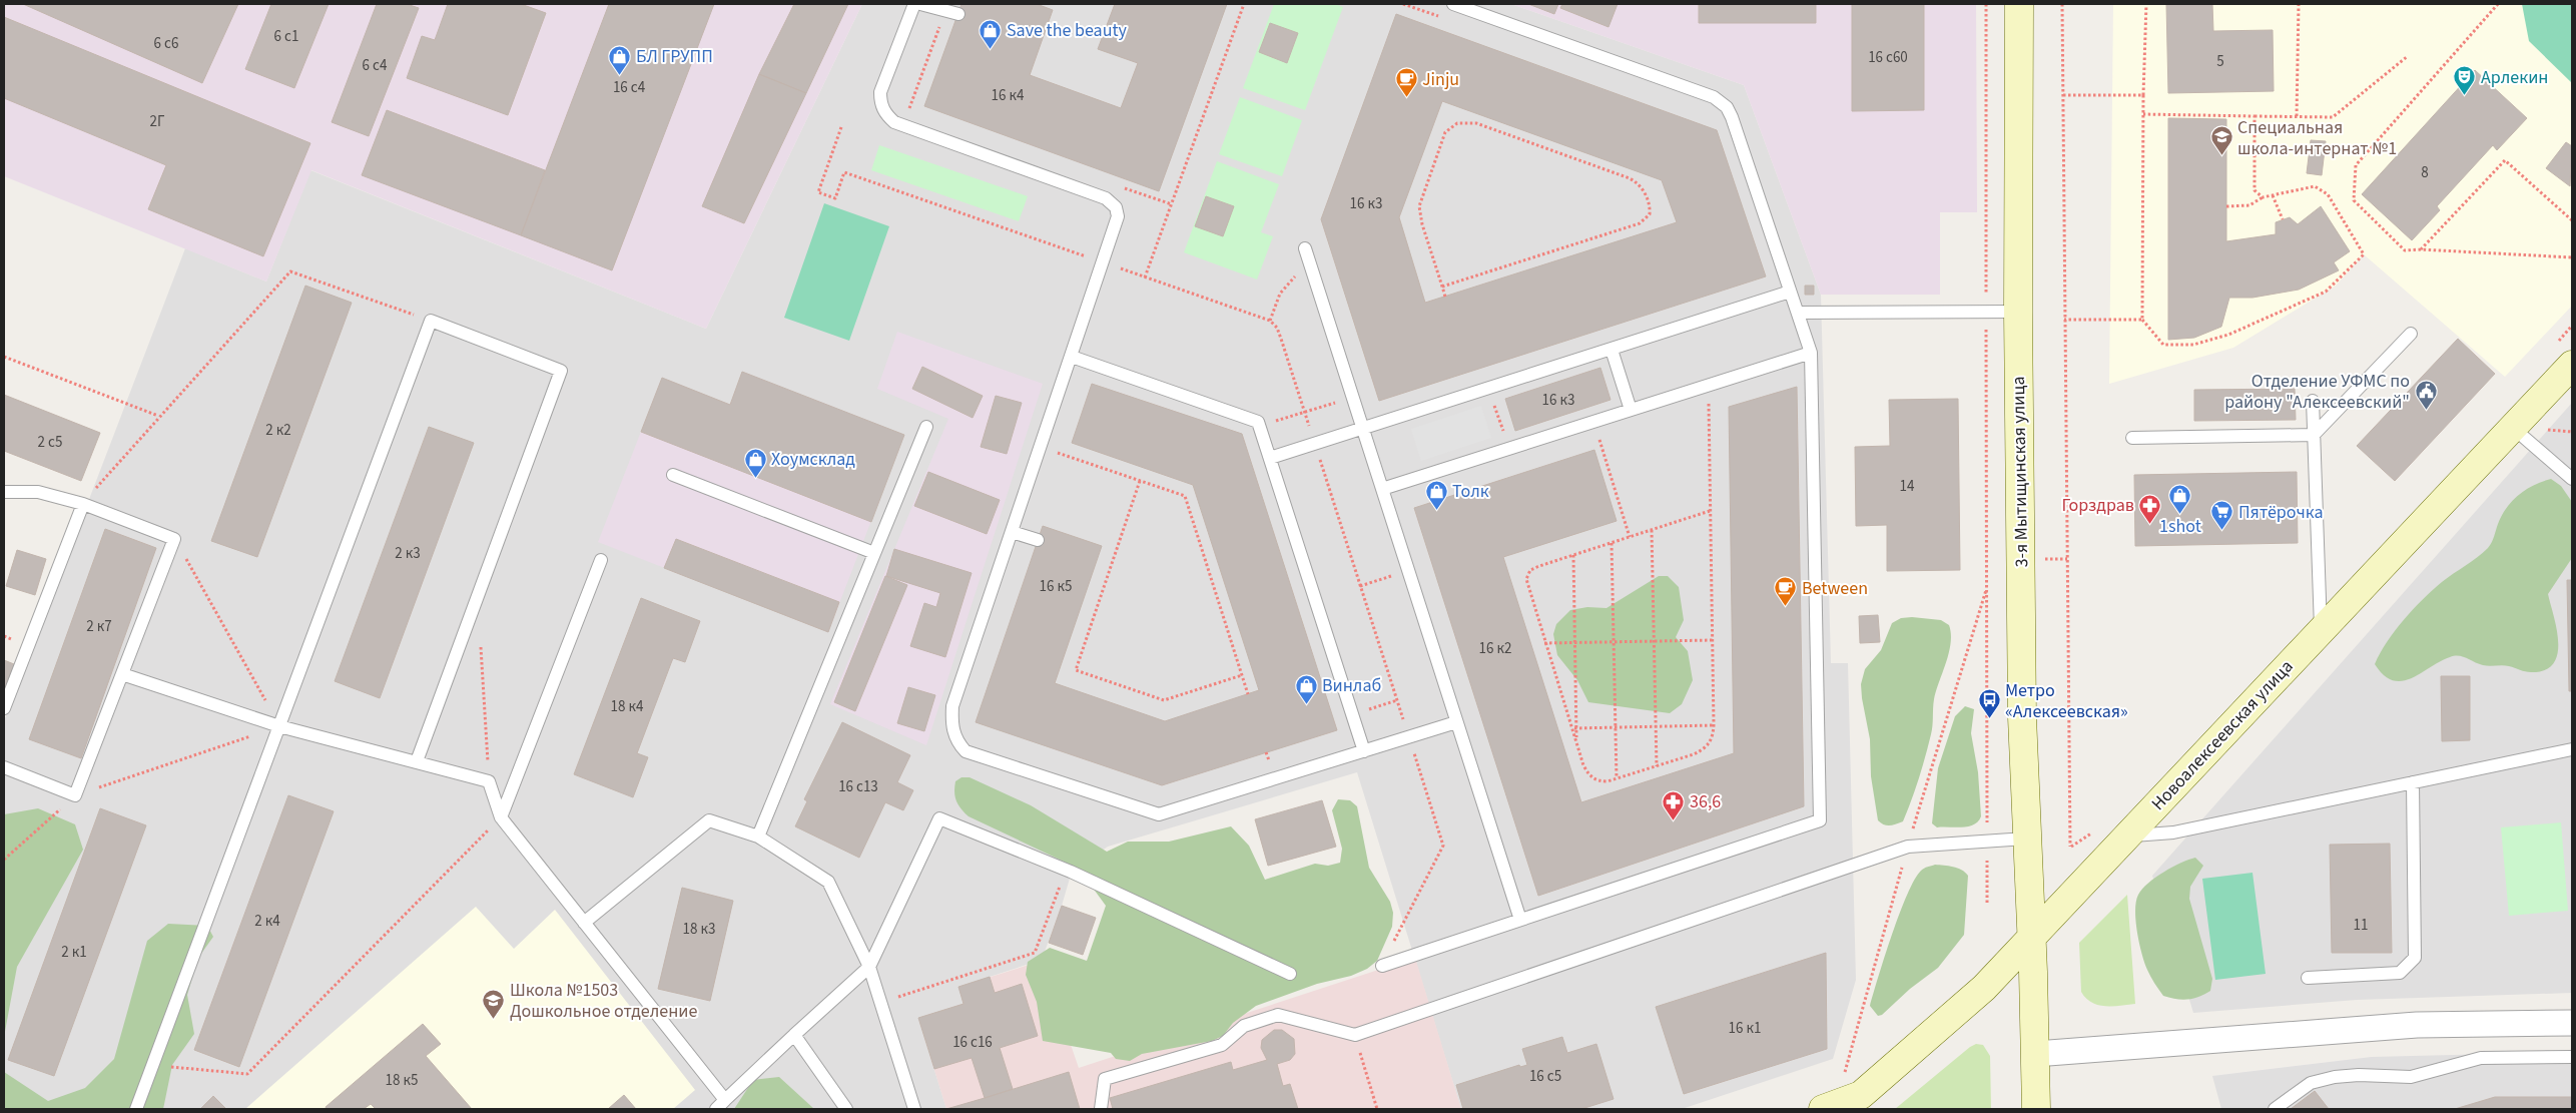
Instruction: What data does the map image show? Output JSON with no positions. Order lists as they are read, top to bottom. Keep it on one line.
{"streets":{"street":["3-я Мытищинская улица","Новоалексеевская улица"]},"crossings":[["3-я Мытищинская улица","Новоалексеевская улица"]],"places":{"shop":["Save the beauty","БЛ ГРУПП","Хоумсклад","Толк","1shot","Винлаб"],"theatre":["Арлекин"],"cafe":["Jinju","Between"],"school or university":["Специальная школа-интернат №1","Школа №1503 Дошкольное отделение"],"public building":["Отделение УФМС по району \"Алексеевский\""],"pharmacy":["Горздрав","36,6"],"supermarket":["Пятёрочка"],"bus stop":["Метро «Алексеевская»"]},"house_numbers":["6 с1","6 с6","16 с60","5","6 с4","16 c4","16 к4","2Г","8","16 к3","16 к3","2 к2","2 с5","14","2 к3","16 к5","2 к7","16 к2","18 к4","16 с13","2 к4","11","18 к3","2 к1","16 к1","16 с16","16 с5","18 к5"]}
